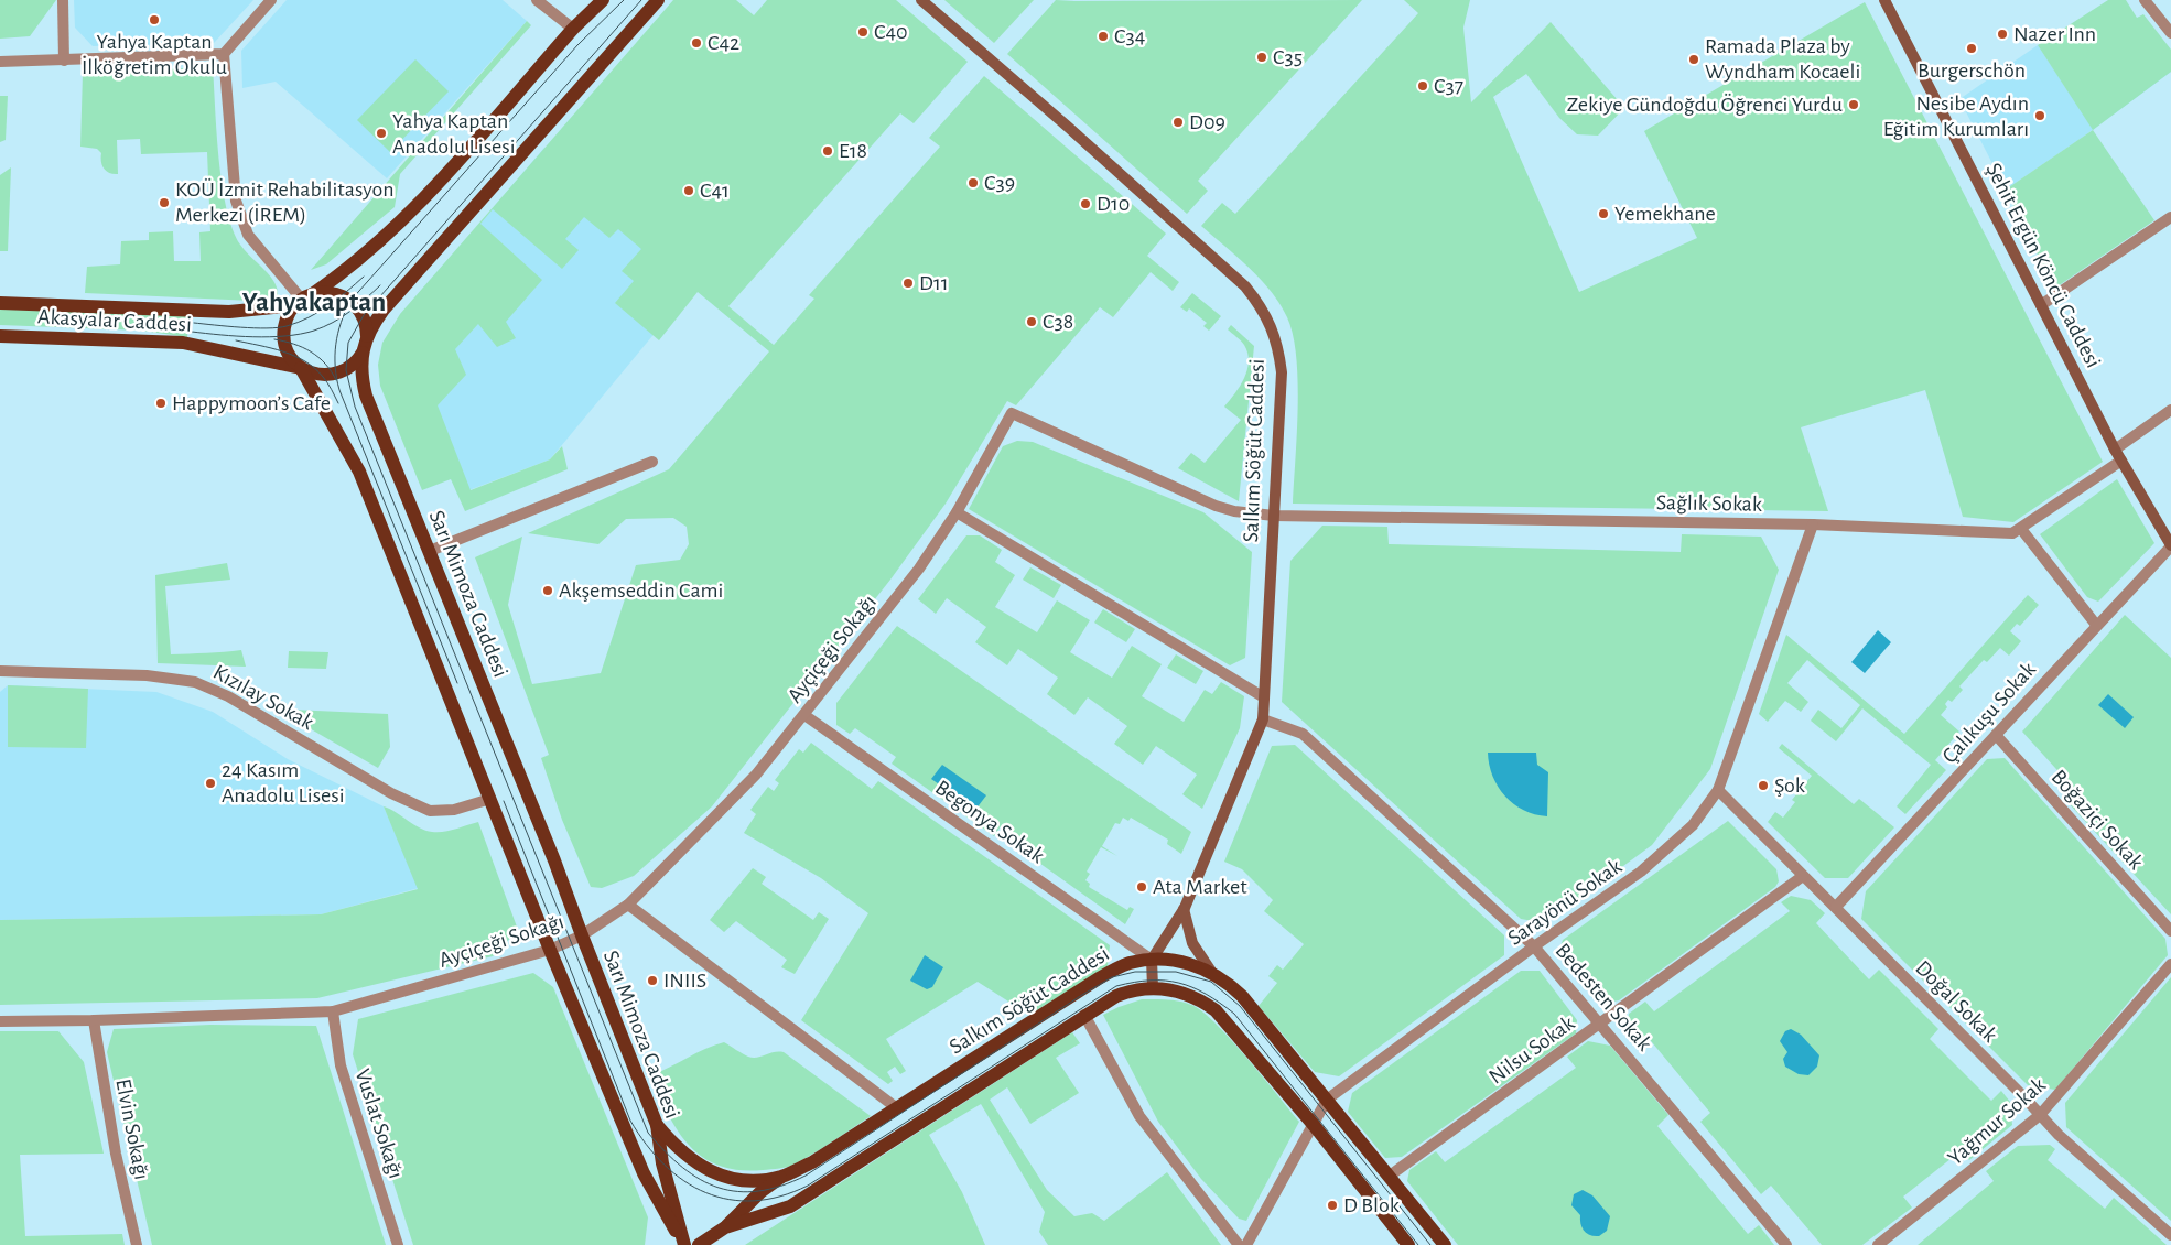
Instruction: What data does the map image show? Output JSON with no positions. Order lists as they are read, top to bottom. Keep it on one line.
{"streets":{"main road":["Akasyalar Caddesi","Salkım Söğüt Caddesi","Sarı Mimoza Caddesi"],"street":["Şehit Ergün Köncü Caddesi","Sağlık Sokak","Ayçiçeği Sokağı","Kızılay Sokak","Çalıkuşu Sokak","Boğaziçi Sokak","Begonya Sokak","Sarayönü Sokak","Bedesten Sokak","Doğal Sokak","Nilsu Sokak","Yağmur Sokak","Vuslat Sokağı","Elvin Sokağı"]},"crossings":[["Şehit Ergün Köncü Caddesi","Sağlık Sokak"],["Şehit Ergün Köncü Caddesi","Çalıkuşu Sokak"],["Akasyalar Caddesi","Sarı Mimoza Caddesi"],["Salkım Söğüt Caddesi","Sağlık Sokak"],["Salkım Söğüt Caddesi","Sarı Mimoza Caddesi"],["Salkım Söğüt Caddesi","Begonya Sokak"],["Salkım Söğüt Caddesi","Sarayönü Sokak"],["Salkım Söğüt Caddesi","Bedesten Sokak"],["Salkım Söğüt Caddesi","Nilsu Sokak"],["Sağlık Sokak","Ayçiçeği Sokağı"],["Sağlık Sokak","Sarayönü Sokak"],["Sarı Mimoza Caddesi","Ayçiçeği Sokağı"],["Sarı Mimoza Caddesi","Kızılay Sokak"],["Ayçiçeği Sokağı","Begonya Sokak"],["Ayçiçeği Sokağı","Vuslat Sokağı"],["Ayçiçeği Sokağı","Elvin Sokağı"],["Çalıkuşu Sokak","Boğaziçi Sokak"],["Çalıkuşu Sokak","Doğal Sokak"],["Sarayönü Sokak","Bedesten Sokak"],["Sarayönü Sokak","Doğal Sokak"],["Bedesten Sokak","Nilsu Sokak"],["Doğal Sokak","Nilsu Sokak"],["Doğal Sokak","Yağmur Sokak"]],"districts":["Yahyakaptan"],"places":["Yahya Kaptan İlköğretim Okulu","C40","Nazer Inn","C34","C42","Burgerschön","C35","Ramada Plaza by Wyndham Kocaeli","C37","Zekiye Gündoğdu Öğrenci Yurdu","Nesibe Aydın Eğitim Kurumları","D09","Yahya Kaptan Anadolu Lisesi","E18","C39","C41","KOÜ İzmit Rehabilitasyon Merkezi (İREM)","D10","Yemekhane","D11","C38","Happymoon’s Cafe","Akşemseddin Cami","24 Kasım Anadolu Lisesi","Şok","Ata Market","INIIS","D Blok"]}
